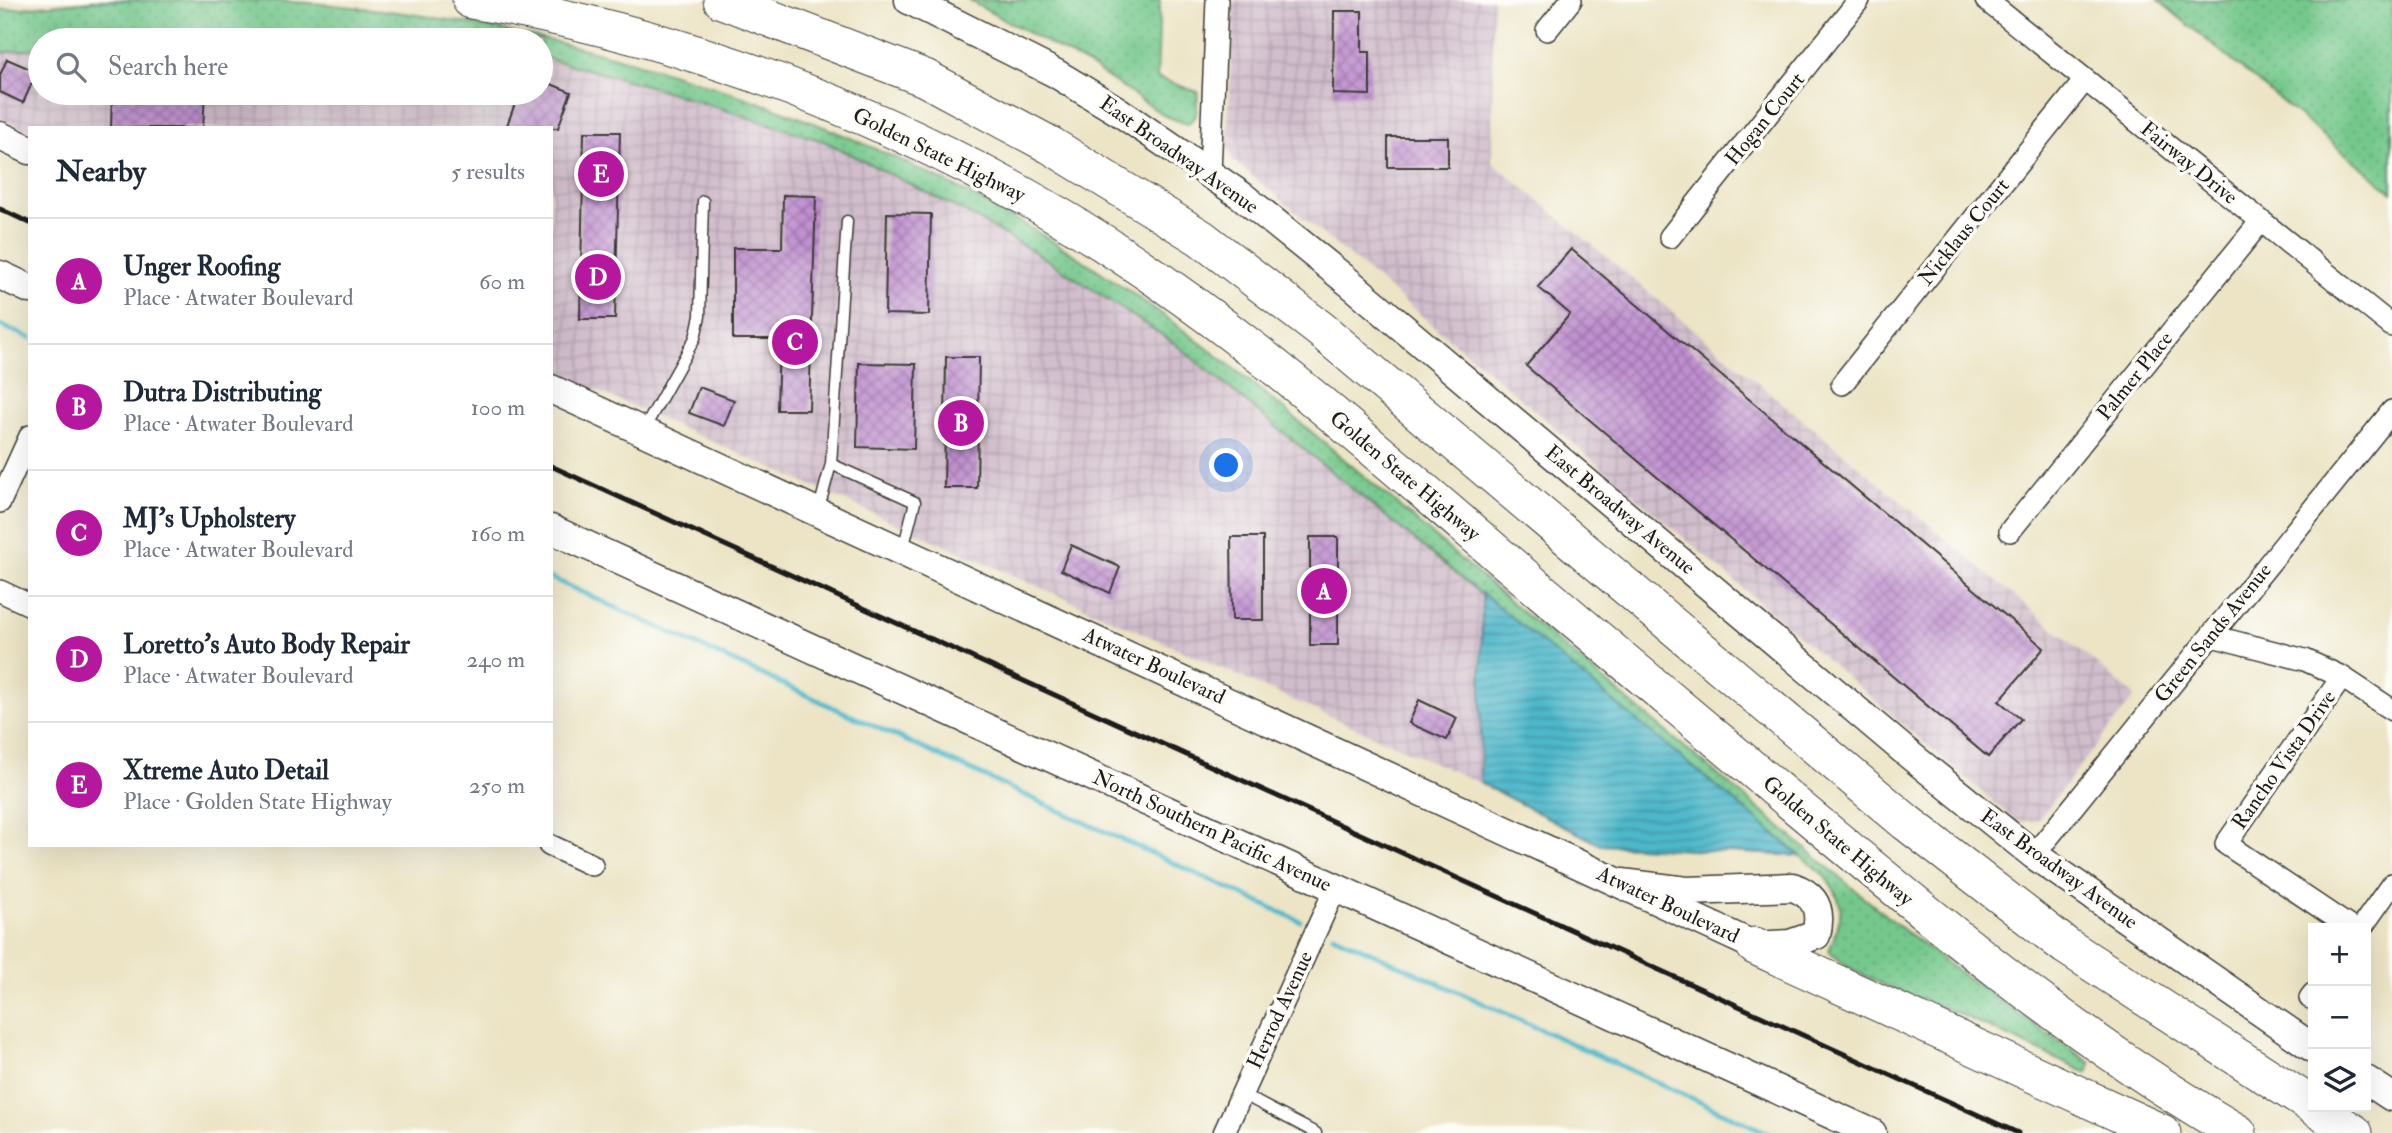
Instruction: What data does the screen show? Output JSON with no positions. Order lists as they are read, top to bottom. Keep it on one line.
{"streets":{"highway":["Golden State Highway"],"main road":["East Broadway Avenue","Atwater Boulevard","North Southern Pacific Avenue"],"street":["Hogan Court","Fairway Drive","Nicklaus Court","Palmer Place","Green Sands Avenue","Rancho Vista Drive","Herrod Avenue"]},"crossings":[["East Broadway Avenue","Green Sands Avenue"],["Fairway Drive","Nicklaus Court"],["Fairway Drive","Palmer Place"],["North Southern Pacific Avenue","Herrod Avenue"]],"page":{"search":"Search here","heading":["Nearby","5 results"],"pins":["E","D","C","B","A"],"list":[{"mark":"A","name":"Unger Roofing","note":"Place · Atwater Boulevard","value":"60 m"},{"mark":"B","name":"Dutra Distributing","note":"Place · Atwater Boulevard","value":"100 m"},{"mark":"C","name":"MJ's Upholstery","note":"Place · Atwater Boulevard","value":"160 m"},{"mark":"D","name":"Loretto's Auto Body Repair","note":"Place · Atwater Boulevard","value":"240 m"},{"mark":"E","name":"Xtreme Auto Detail","note":"Place · Golden State Highway","value":"250 m"}],"map_buttons":["+","−"]}}
